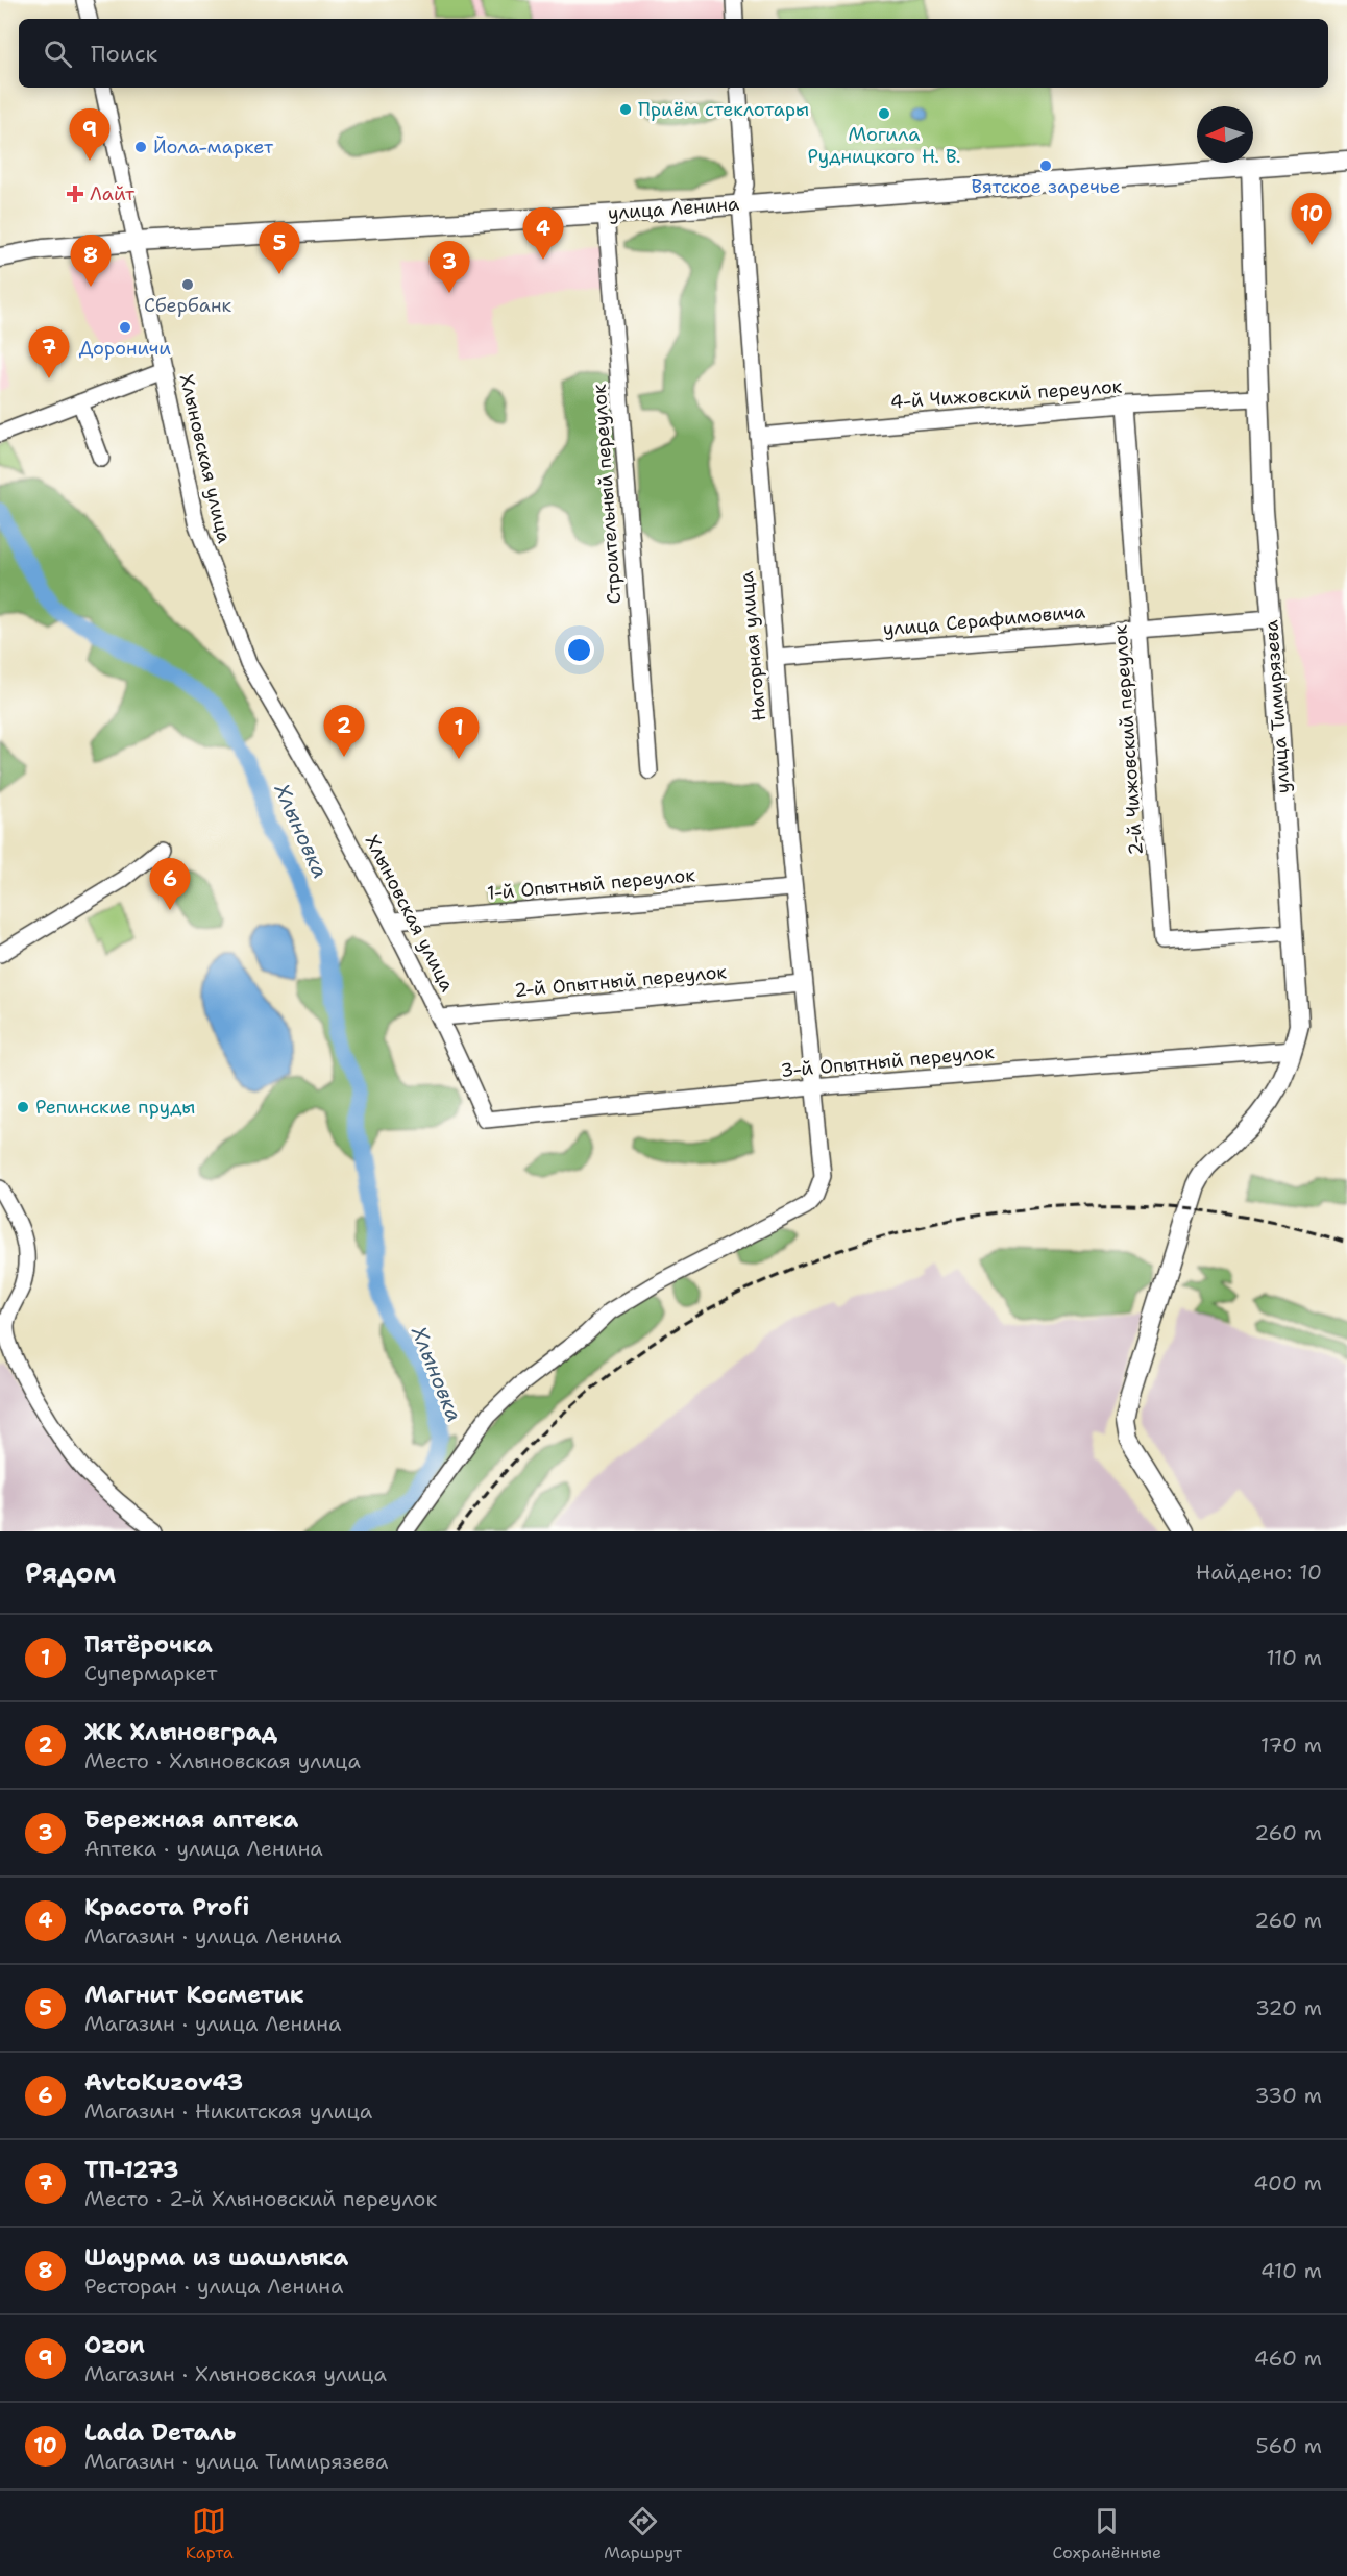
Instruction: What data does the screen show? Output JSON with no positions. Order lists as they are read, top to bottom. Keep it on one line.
{"streets":{"main road":["улица Ленина","улица Тимирязева"],"street":["4-й Чижовский переулок","Хлыновская улица","Строительный переулок","улица Серафимовича","Нагорная улица","2-й Чижовский переулок","1-й Опытный переулок","2-й Опытный переулок","3-й Опытный переулок"]},"crossings":[["улица Ленина","Хлыновская улица"],["улица Ленина","Строительный переулок"],["улица Ленина","Нагорная улица"],["улица Ленина","улица Тимирязева"],["4-й Чижовский переулок","Нагорная улица"],["4-й Чижовский переулок","улица Тимирязева"],["4-й Чижовский переулок","2-й Чижовский переулок"],["Хлыновская улица","1-й Опытный переулок"],["Хлыновская улица","2-й Опытный переулок"],["Хлыновская улица","3-й Опытный переулок"],["улица Серафимовича","Нагорная улица"],["улица Серафимовича","улица Тимирязева"],["улица Серафимовича","2-й Чижовский переулок"],["Нагорная улица","1-й Опытный переулок"],["Нагорная улица","2-й Опытный переулок"],["Нагорная улица","3-й Опытный переулок"],["улица Тимирязева","2-й Чижовский переулок"],["улица Тимирязева","3-й Опытный переулок"]],"water":["Хлыновка"],"places":{"other":["Приём стеклотары","Могила Рудницкого Н. В.","Йола-маркет","Вятское заречье","Сбербанк","Дороничи","Репинские пруды"],"health":["Лайт"]},"north":"left","page":{"search":"Поиск","pins":["9","10","4","5","8","3","7","2","1","6"],"heading":["Рядом","Найдено: 10"],"list":[{"mark":"1","name":"Пятёрочка","note":"Супермаркет","value":"110 m"},{"mark":"2","name":"ЖК Хлыновград","note":"Место · Хлыновская улица","value":"170 m"},{"mark":"3","name":"Бережная аптека","note":"Аптека · улица Ленина","value":"260 m"},{"mark":"4","name":"Красота Profi","note":"Магазин · улица Ленина","value":"260 m"},{"mark":"5","name":"Магнит Косметик","note":"Магазин · улица Ленина","value":"320 m"},{"mark":"6","name":"AvtoKuzov43","note":"Магазин · Никитская улица","value":"330 m"},{"mark":"7","name":"ТП-1273","note":"Место · 2-й Хлыновский переулок","value":"400 m"},{"mark":"8","name":"Шаурма из шашлыка","note":"Ресторан · улица Ленина","value":"410 m"},{"mark":"9","name":"Ozon","note":"Магазин · Хлыновская улица","value":"460 m"},{"mark":"10","name":"Lada Dеталь","note":"Магазин · улица Тимирязева","value":"560 m"}],"nav":["Карта","Маршрут","Сохранённые"]}}
